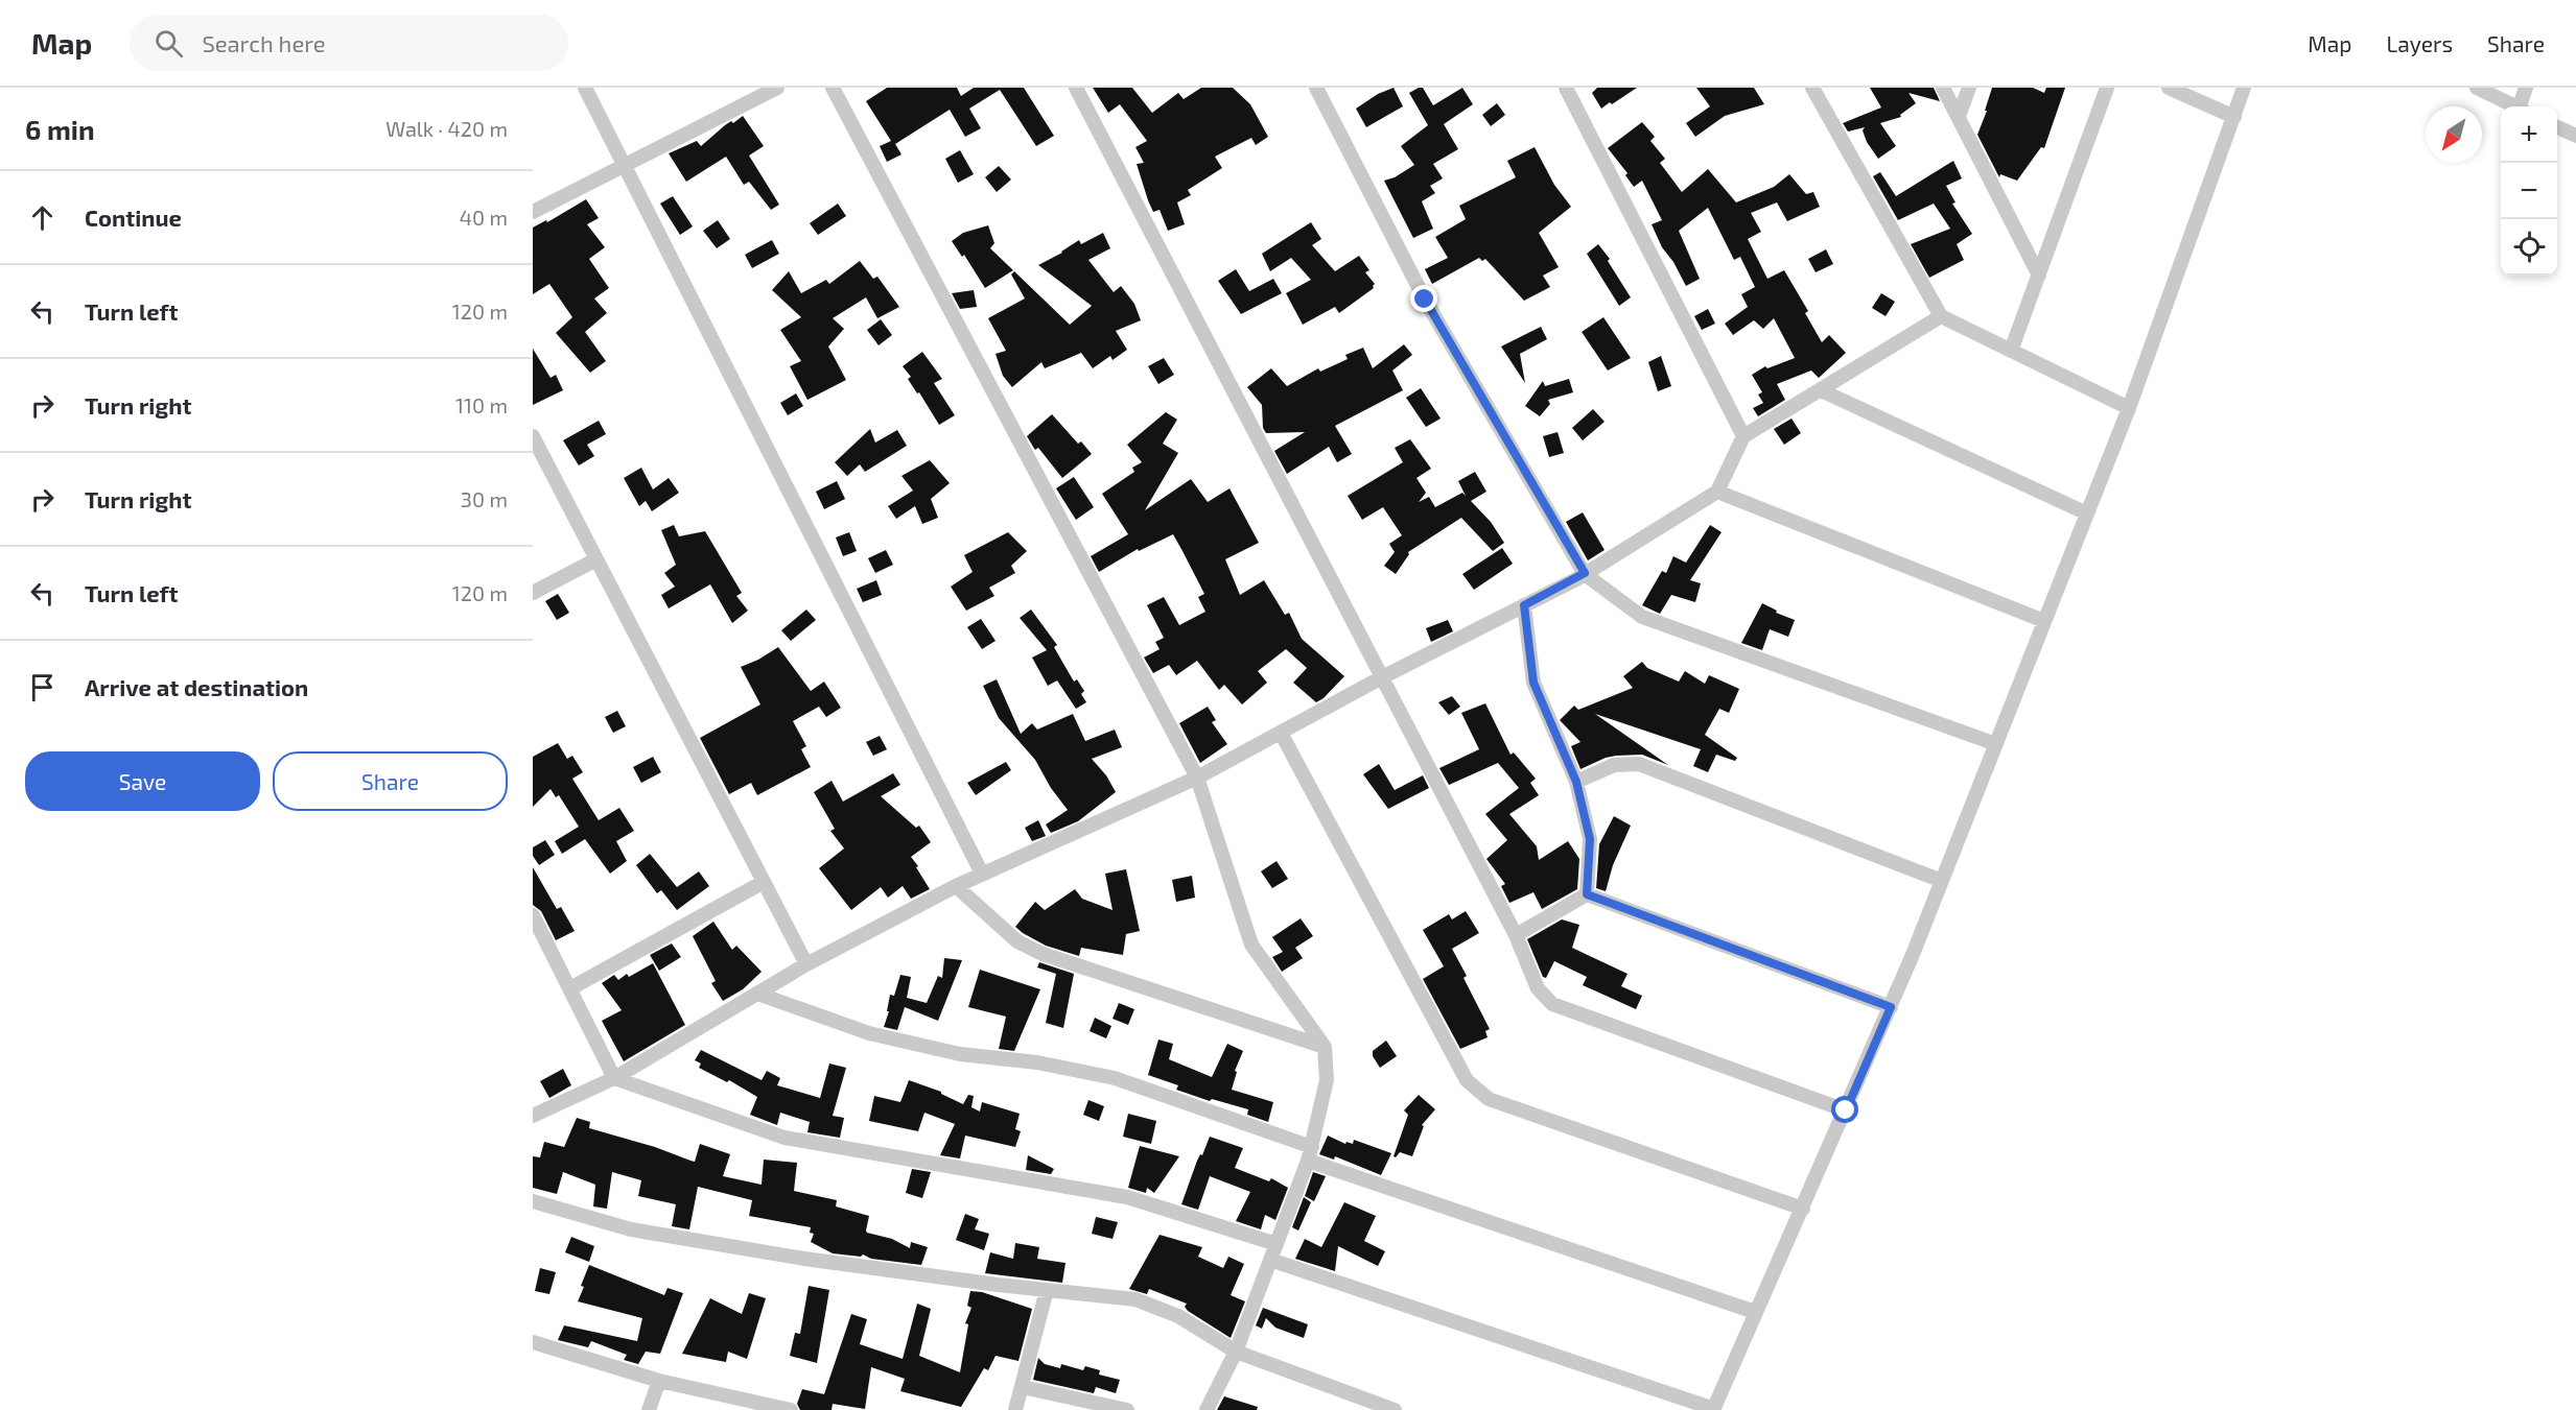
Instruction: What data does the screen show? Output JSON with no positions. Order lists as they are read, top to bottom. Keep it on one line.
{"north":"bottom left","page":{"header":"Map","search":"Search here","nav":["Map","Layers","Share"],"heading":["6 min","Walk · 420 m"],"map_buttons":["+","−"],"list":[["Continue","40 m"],["Turn left","120 m"],["Turn right","110 m"],["Turn right","30 m"],["Turn left","120 m"],"Arrive at destination"],"buttons":["Save","Share"]}}
